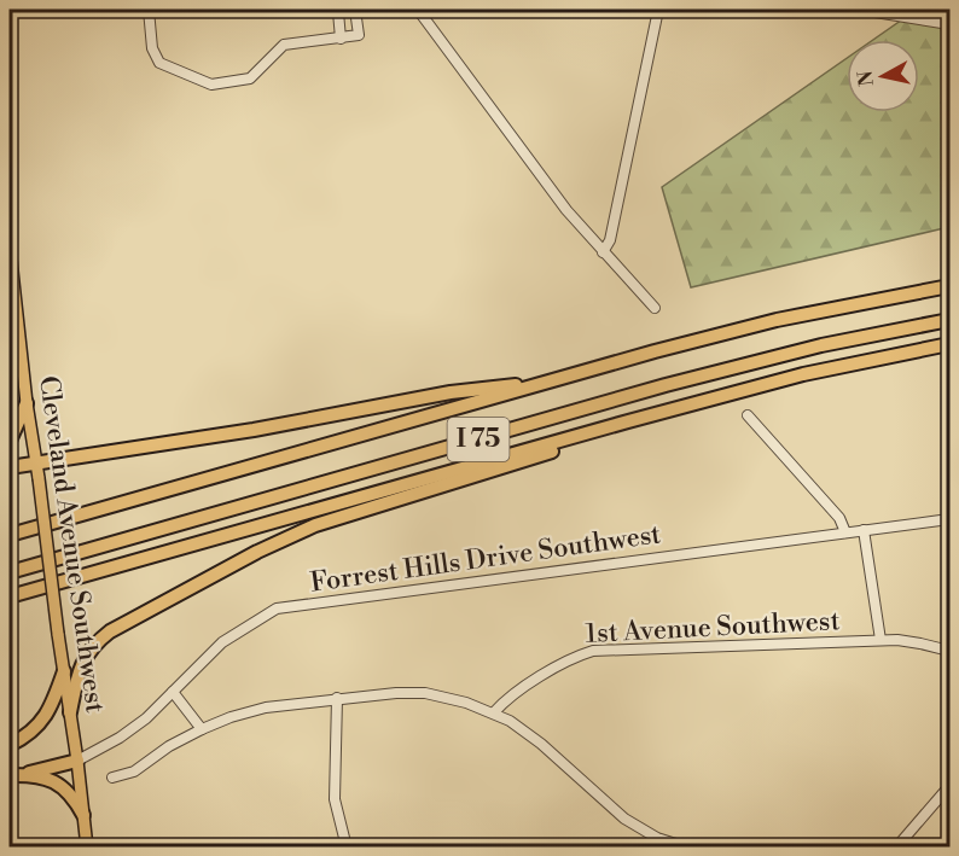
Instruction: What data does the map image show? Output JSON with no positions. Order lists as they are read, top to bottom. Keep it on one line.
{"streets":{"highway":["I 75"],"main road":["Cleveland Avenue Southwest"],"street":["Forrest Hills Drive Southwest","1st Avenue Southwest"]},"crossings":[["Cleveland Avenue Southwest","Forrest Hills Drive Southwest"]],"north":"left"}
